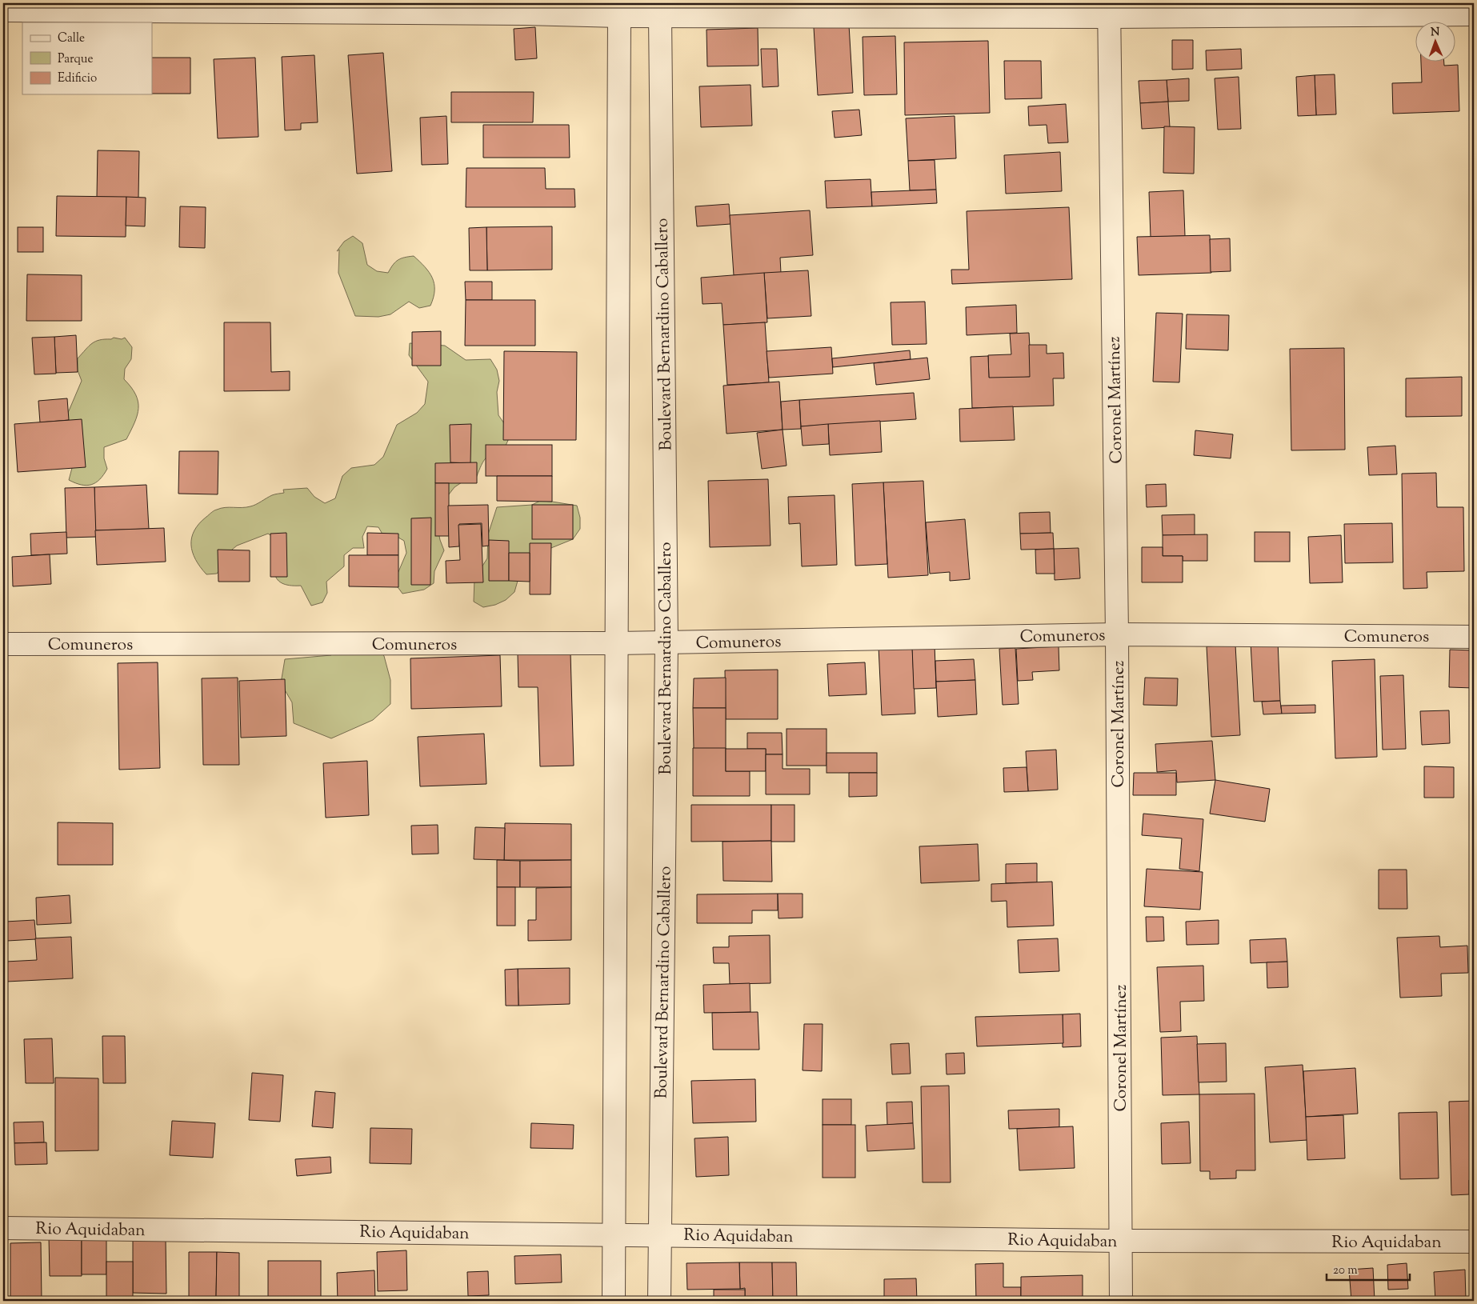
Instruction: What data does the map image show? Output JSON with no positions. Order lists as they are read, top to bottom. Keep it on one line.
{"streets":{"street":["Boulevard Bernardino Caballero","Coronel Martínez","Comuneros","Rio Aquidaban"]},"crossings":[["Boulevard Bernardino Caballero","Comuneros"],["Boulevard Bernardino Caballero","Rio Aquidaban"],["Coronel Martínez","Comuneros"],["Coronel Martínez","Rio Aquidaban"]],"legend":["Calle","Parque","Edificio"],"scale_bar":"20 m","north":"top"}
